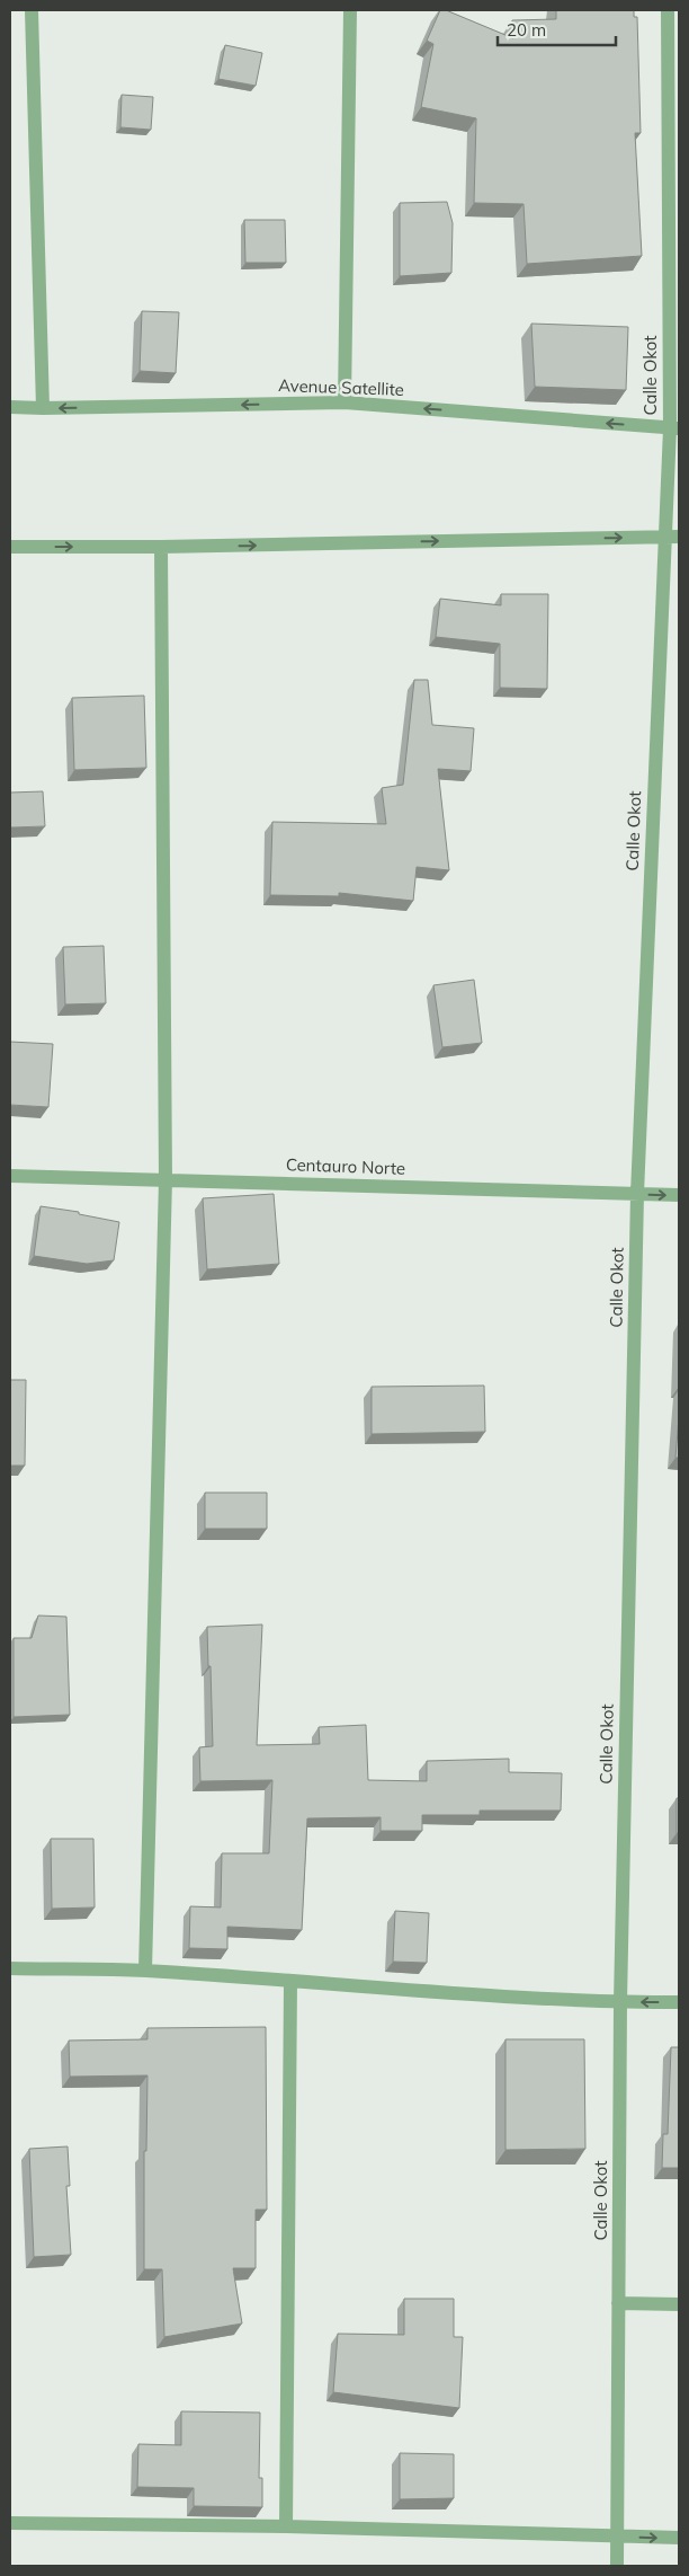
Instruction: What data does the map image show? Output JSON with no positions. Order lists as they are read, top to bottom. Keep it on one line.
{"streets":{"street":["Calle Okot","Avenue Satellite","Centauro Norte"]},"crossings":[["Calle Okot","Avenue Satellite"],["Calle Okot","Centauro Norte"]],"one_way":["Avenue Satellite"],"scale_bar":"20 m"}
